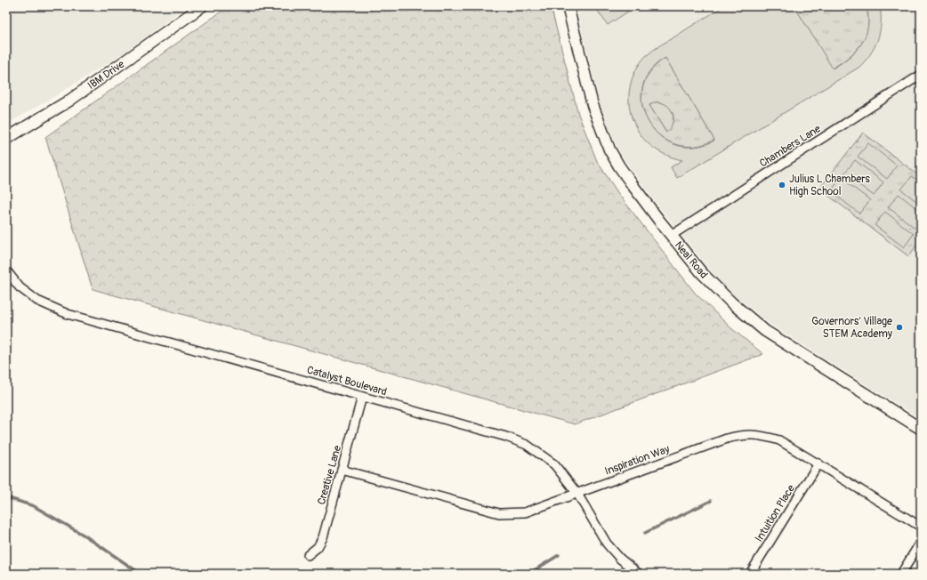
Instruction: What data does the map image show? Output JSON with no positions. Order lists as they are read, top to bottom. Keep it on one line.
{"streets":{"street":["IBM Drive","Chambers Lane","Neal Road","Catalyst Boulevard","Inspiration Way","Creative Lane","Intuition Place"]},"crossings":[["Chambers Lane","Neal Road"],["Catalyst Boulevard","Inspiration Way"],["Catalyst Boulevard","Creative Lane"],["Inspiration Way","Creative Lane"],["Inspiration Way","Intuition Place"]],"places":["Julius L Chambers High School","Governors' Village STEM Academy"]}
